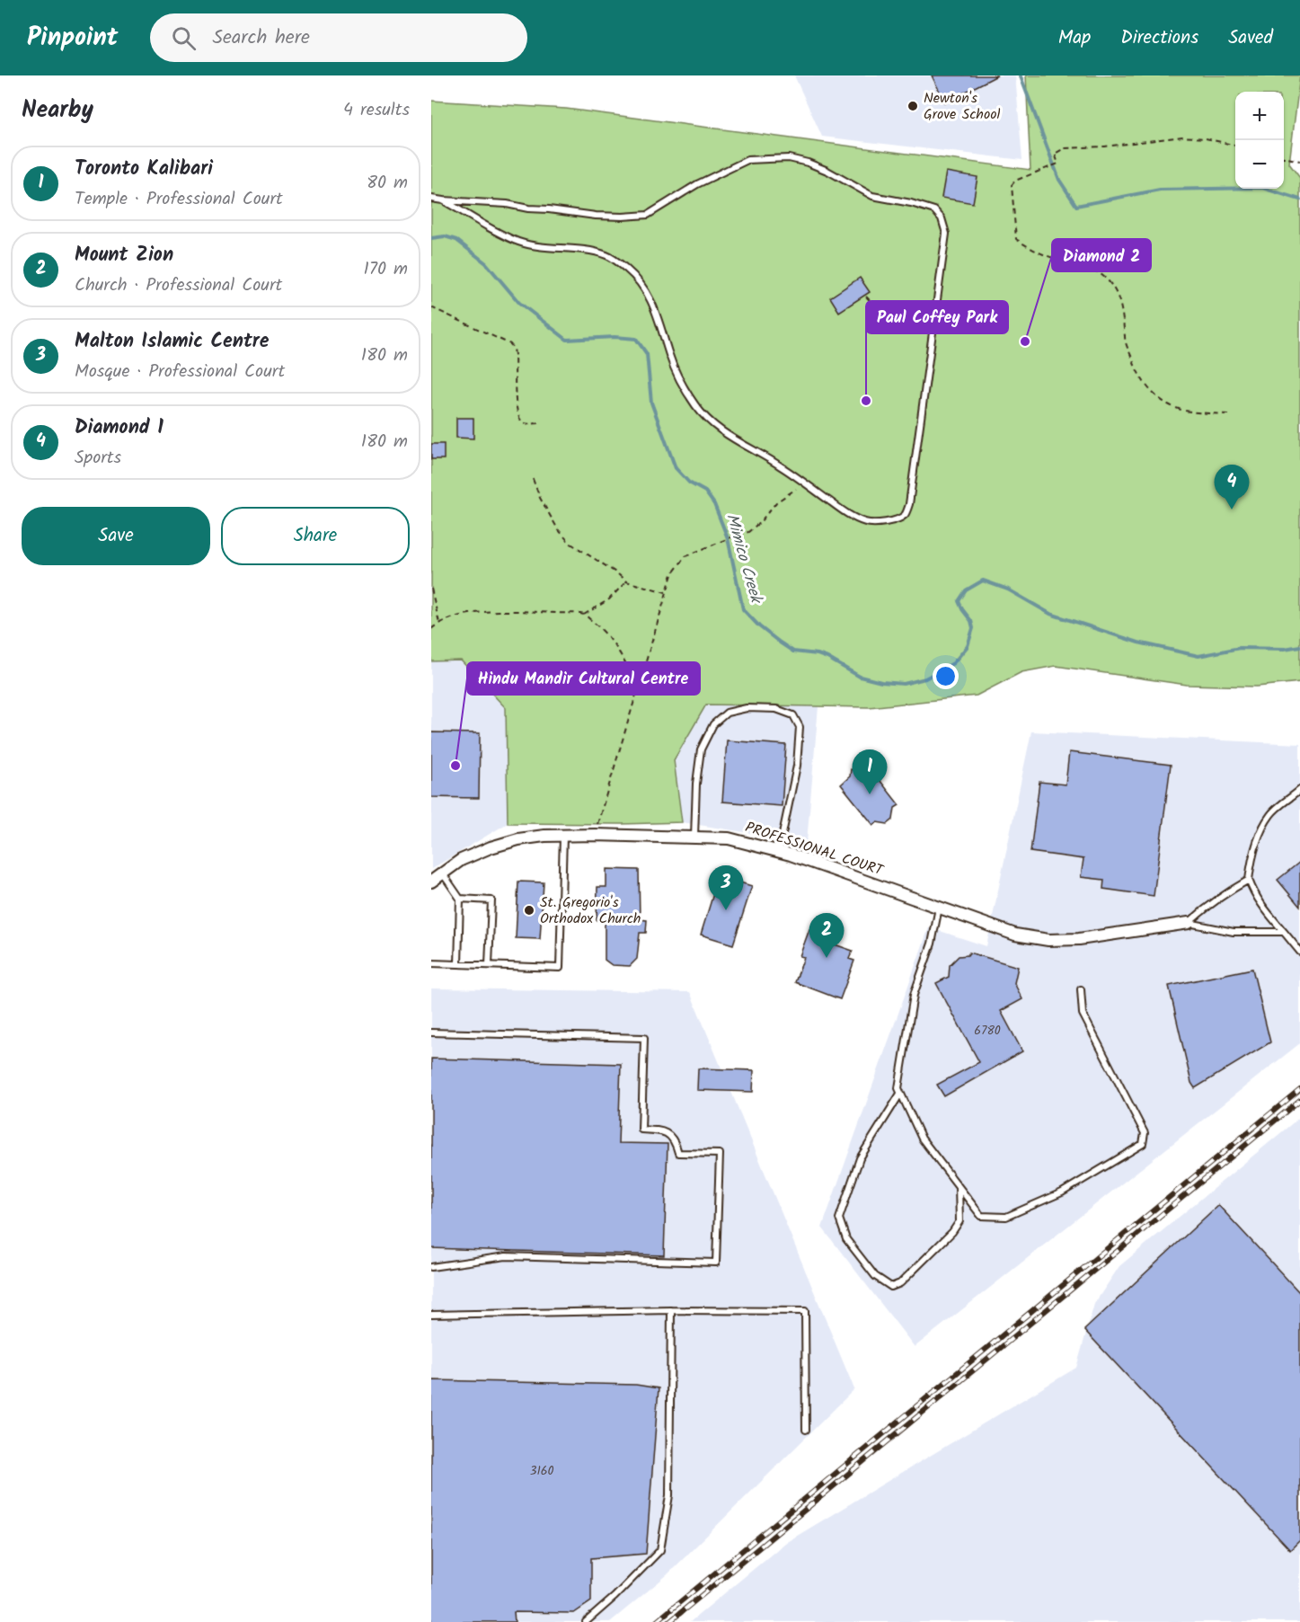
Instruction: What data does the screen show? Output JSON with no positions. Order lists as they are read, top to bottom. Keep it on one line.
{"streets":{"street":["PROFESSIONAL COURT"]},"water":["Mimico Creek"],"places":["Newton's Grove School","Diamond 2","Paul Coffey Park","Hindu Mandir Cultural Centre","St. Gregorio's Orthodox Church"],"house_numbers":["6780","3160"],"page":{"header":"Pinpoint","search":"Search here","nav":["Map","Directions","Saved"],"heading":["Nearby","4 results"],"map_buttons":["+","−"],"list":[{"mark":"1","name":"Toronto Kalibari","note":"Temple · Professional Court","value":"80 m"},{"mark":"2","name":"Mount Zion","note":"Church · Professional Court","value":"170 m"},{"mark":"3","name":"Malton Islamic Centre","note":"Mosque · Professional Court","value":"180 m"},{"mark":"4","name":"Diamond 1","note":"Sports","value":"180 m"}],"pins":["4","1","3","2"],"buttons":["Save","Share"]}}
